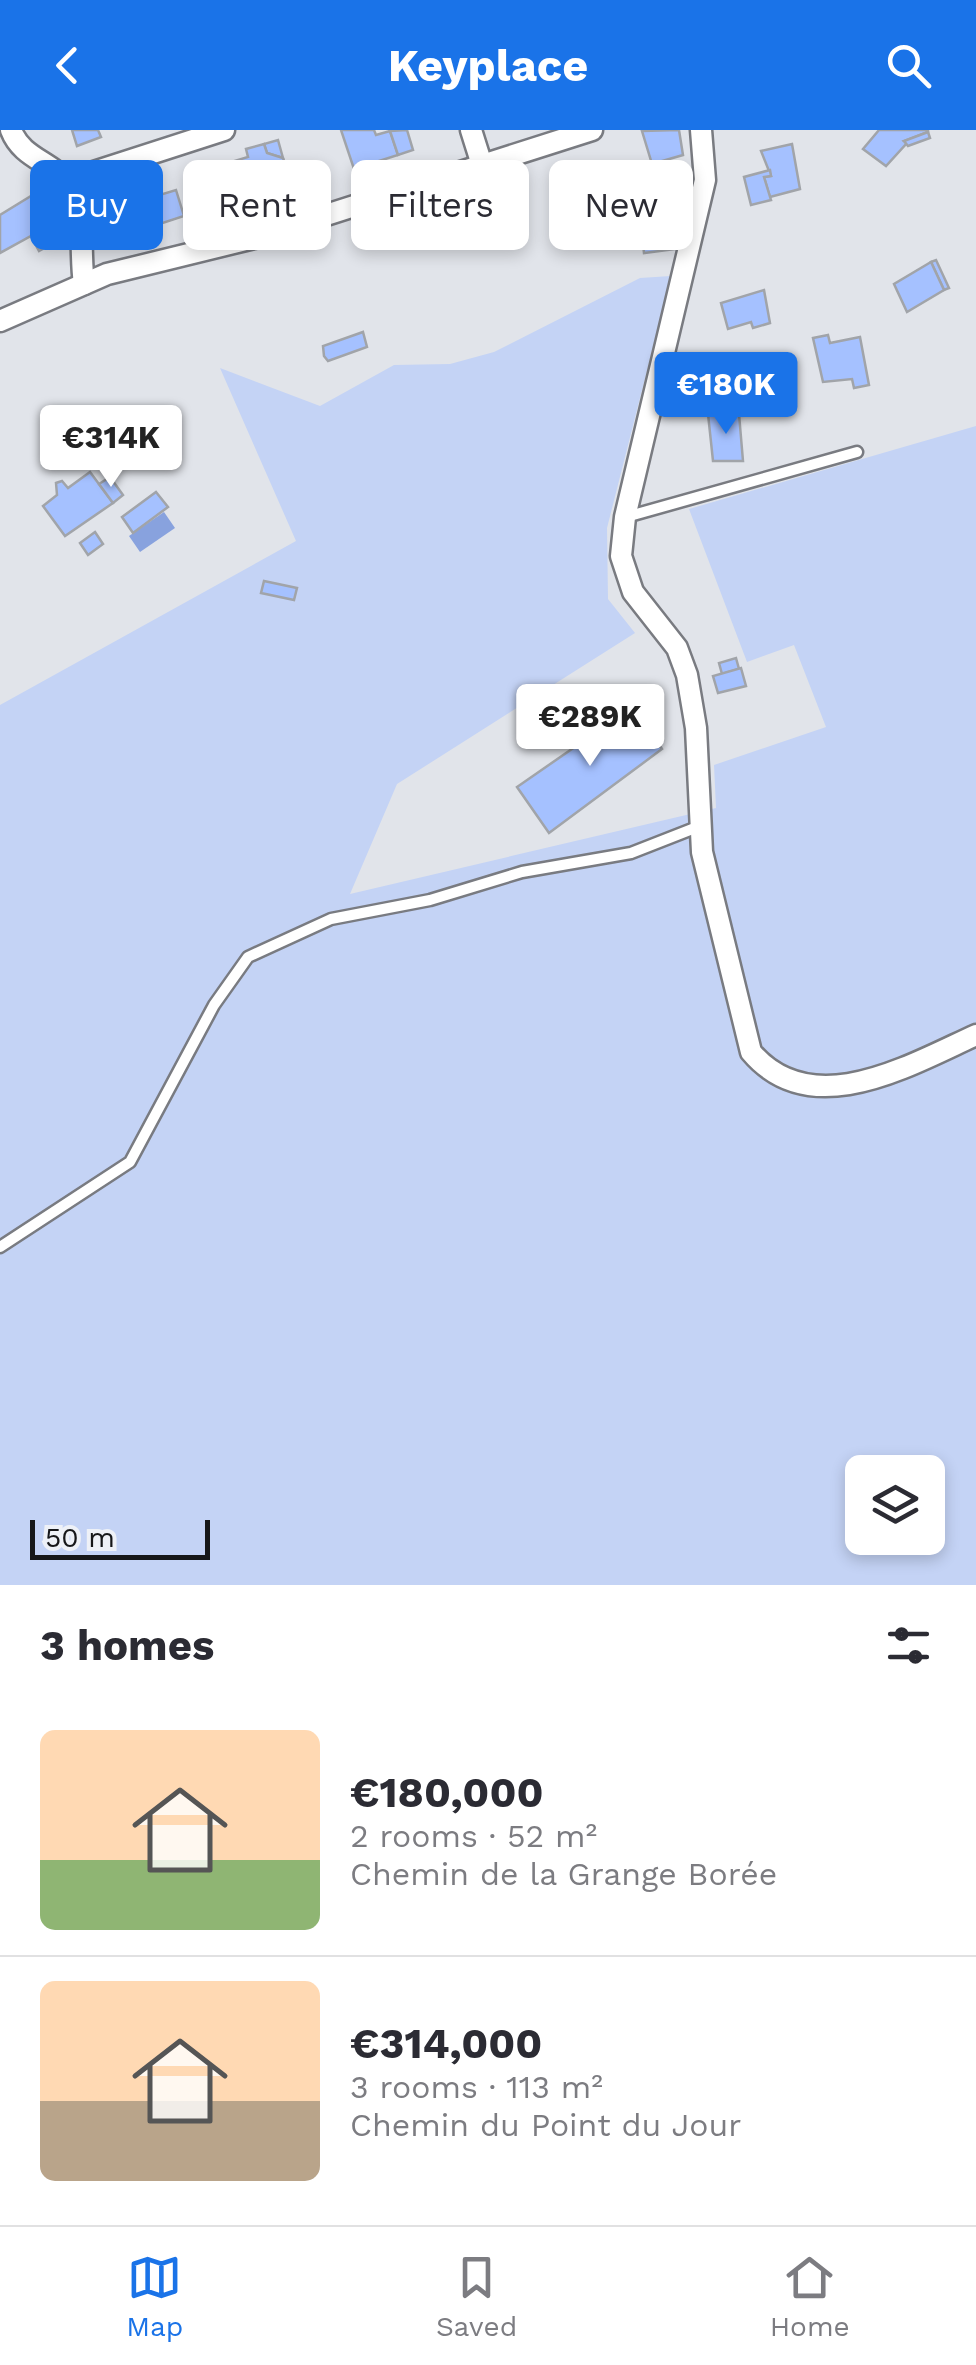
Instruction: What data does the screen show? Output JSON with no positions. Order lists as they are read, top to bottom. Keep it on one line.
{"scale_bar":"50 m","page":{"header":"Keyplace","chip":["Buy","Rent","Filters","New"],"price":["€180K","€314K","€289K"],"scale":"50 m","heading":"3 homes","list":[{"name":"€180,000","note":"2 rooms · 52 m² · Chemin de la Grange Borée"},{"name":"€314,000","note":"3 rooms · 113 m² · Chemin du Point du Jour"}],"tabs":["Map","Saved","Home"]}}
